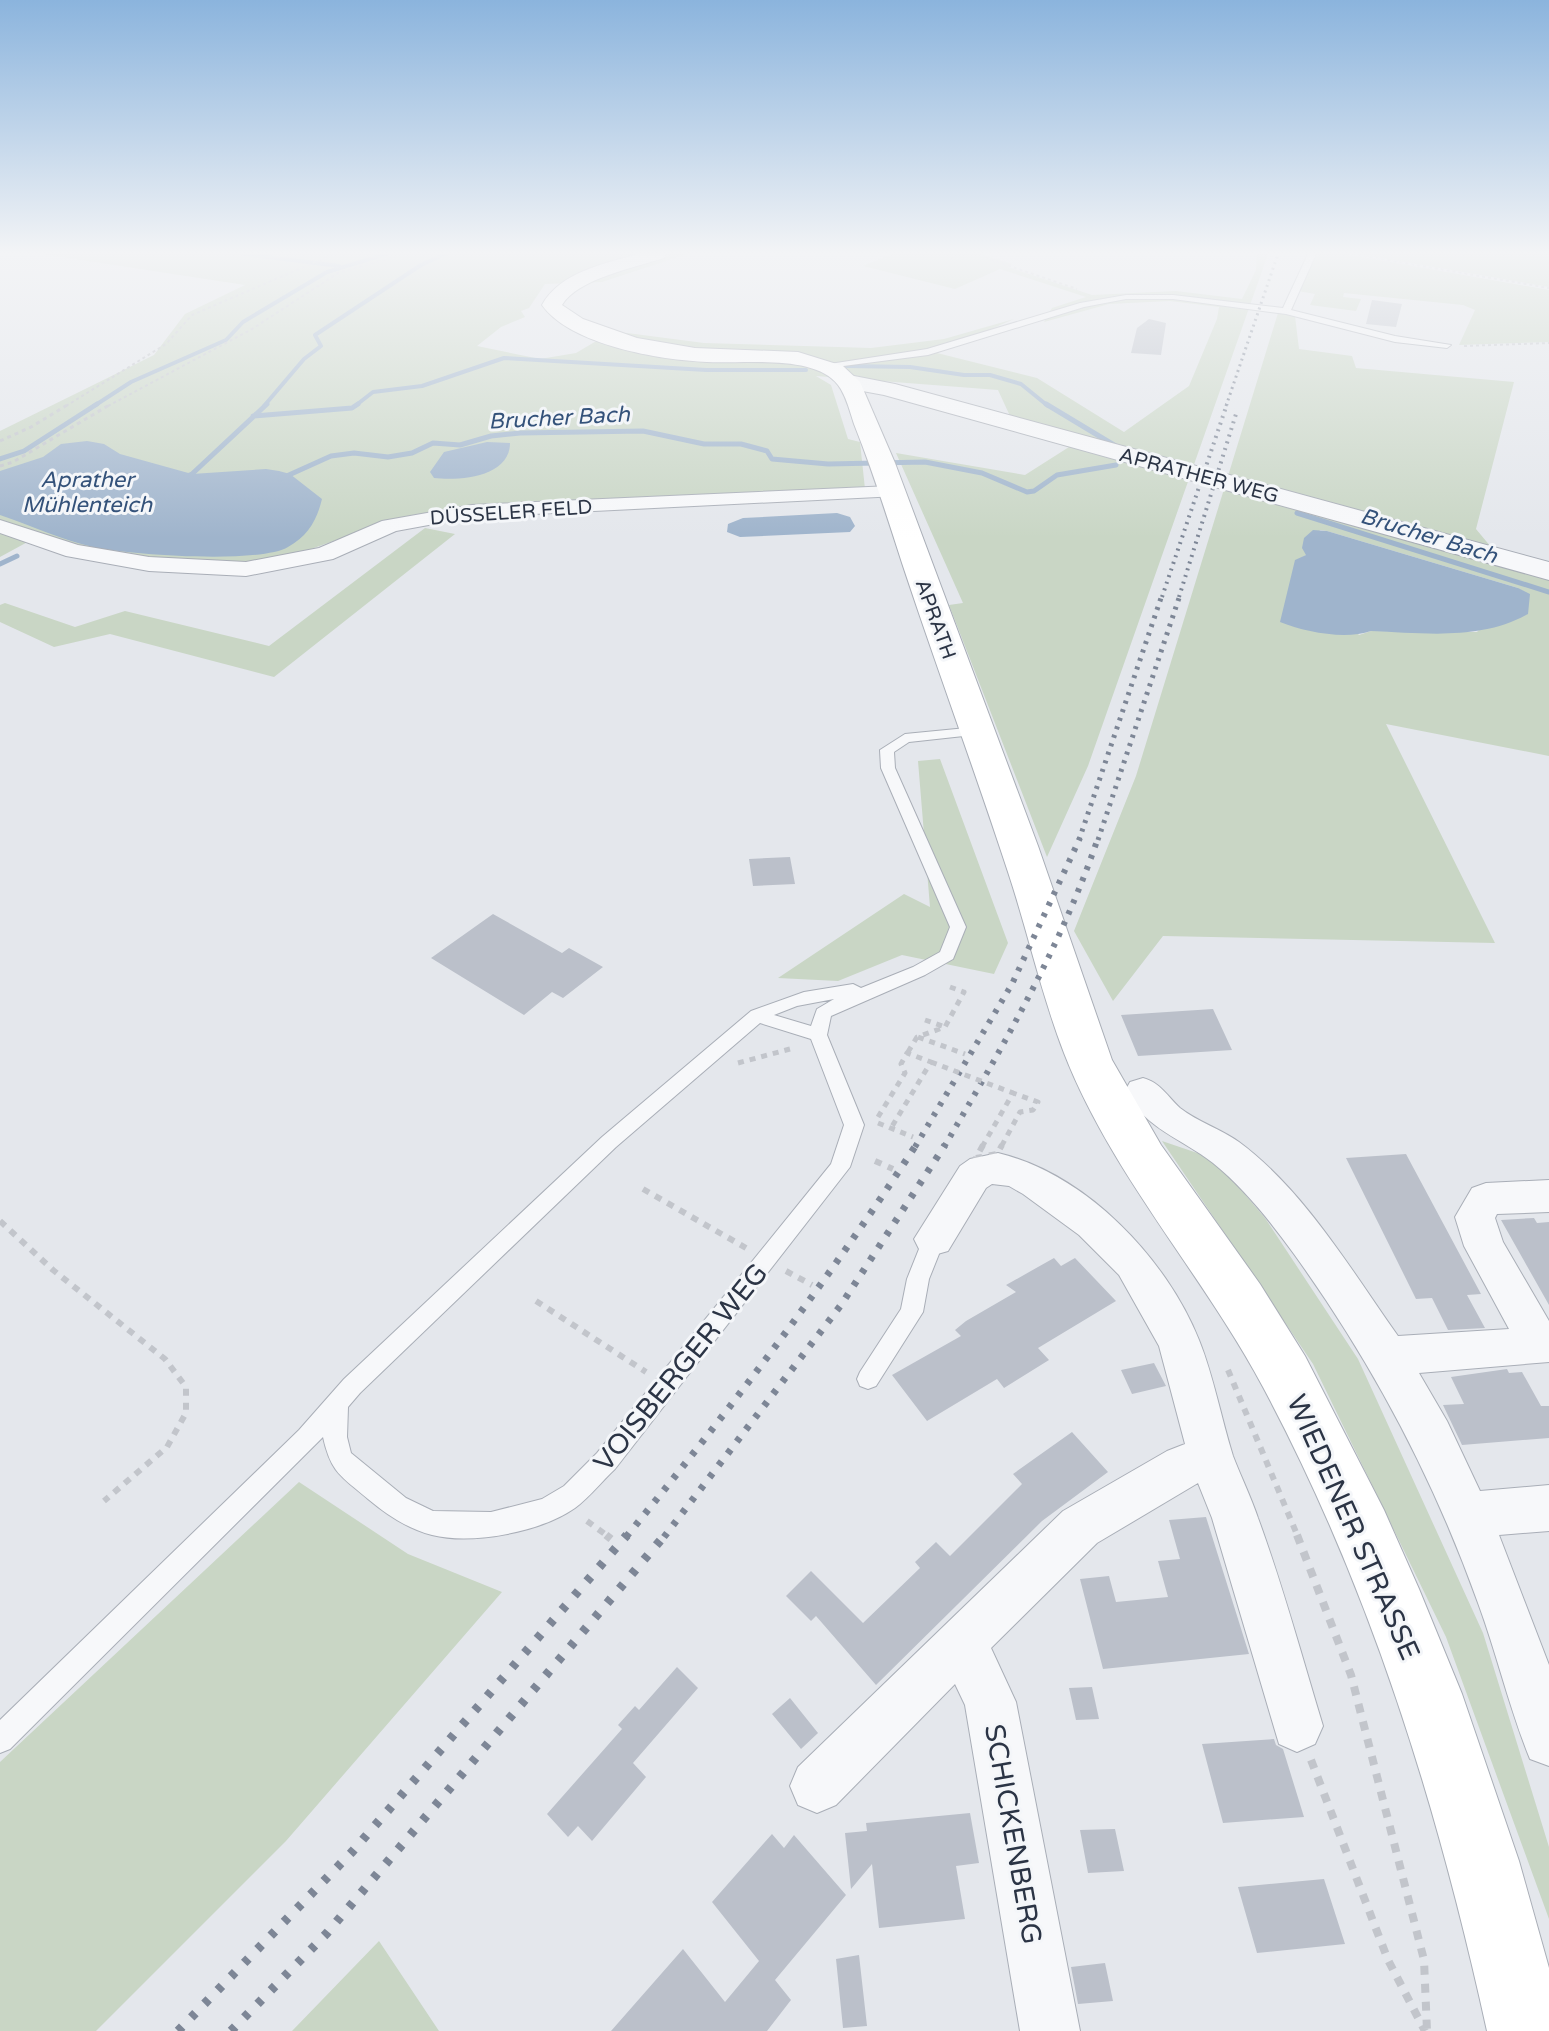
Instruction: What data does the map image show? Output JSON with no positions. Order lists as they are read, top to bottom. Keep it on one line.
{"streets":{"main road":["APRATH","WIEDENER STRASSE"],"street":["APRATHER WEG","DÜSSELER FELD","SCHICKENBERG"],"lane":["VOISBERGER WEG"]},"crossings":[["APRATHER WEG","APRATH"],["DÜSSELER FELD","APRATH"],["APRATH","WIEDENER STRASSE"]],"water":["Brucher Bach","Aprather Mühlenteich"]}
